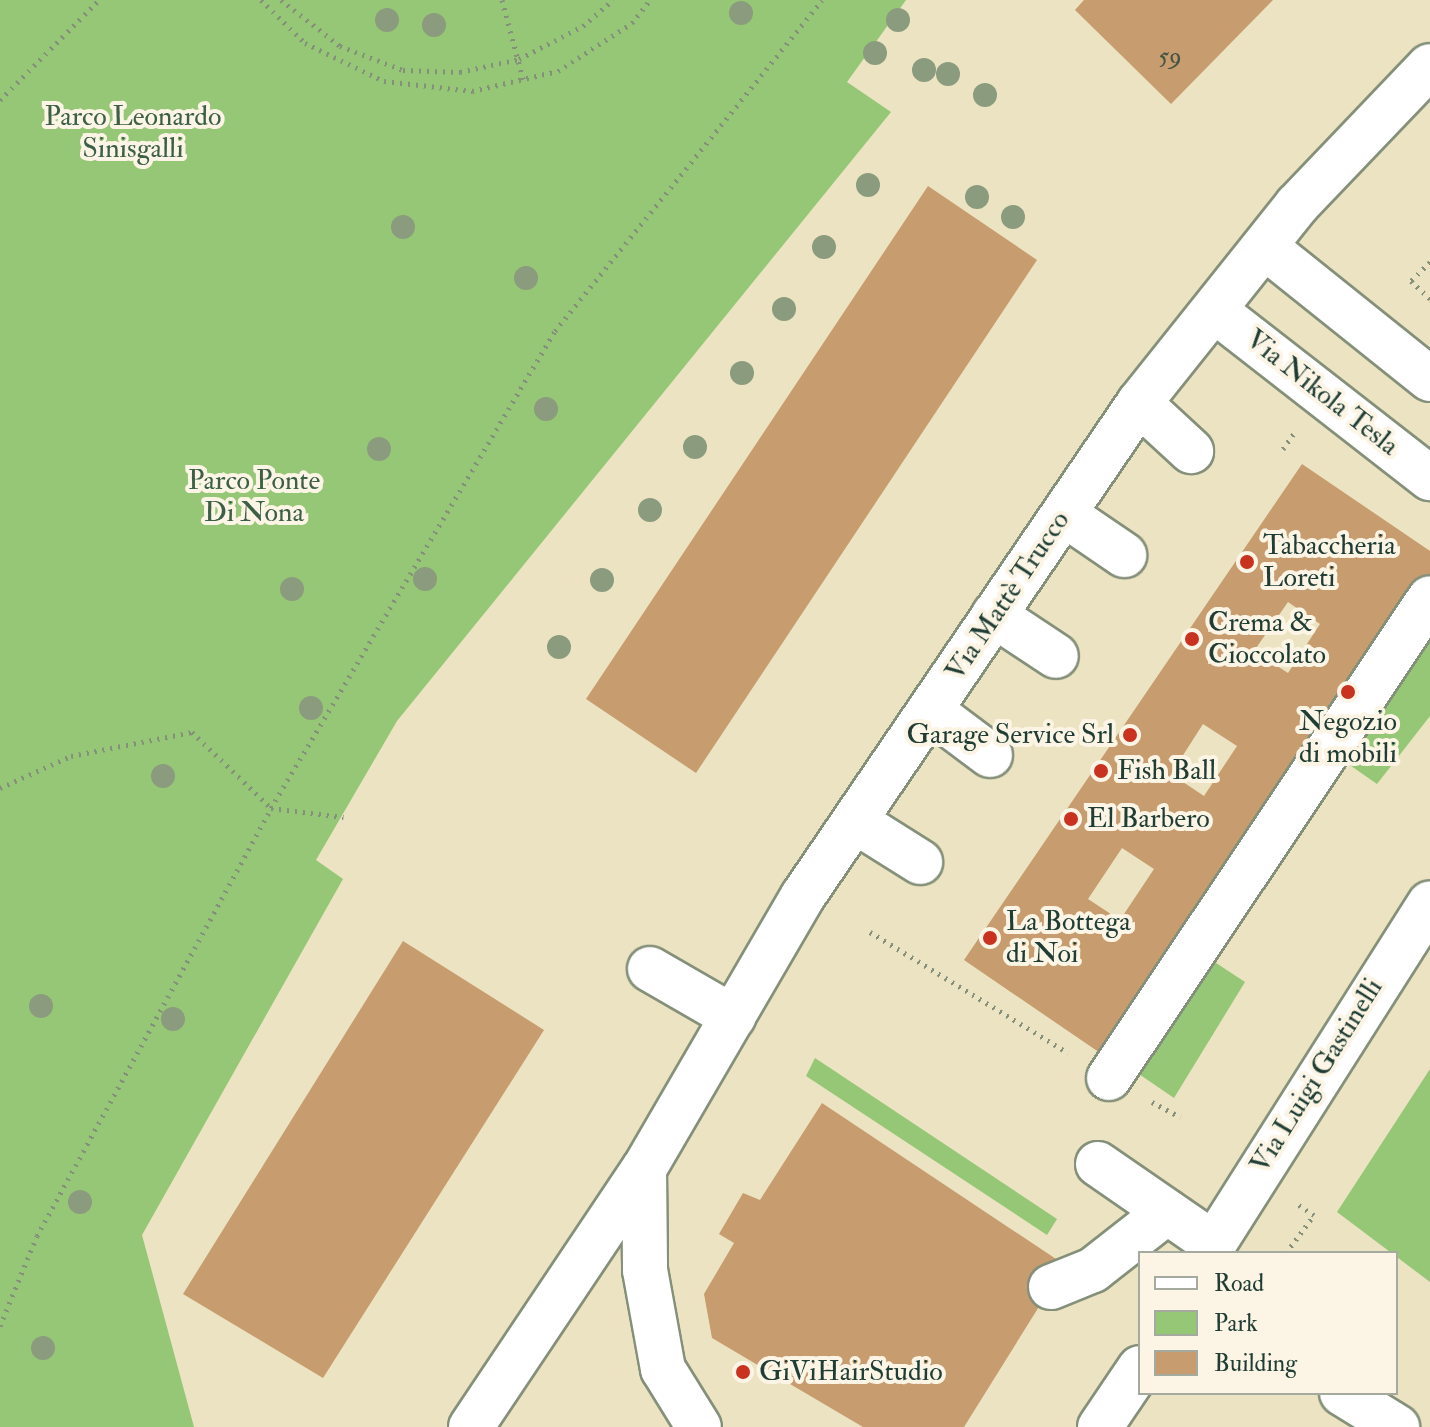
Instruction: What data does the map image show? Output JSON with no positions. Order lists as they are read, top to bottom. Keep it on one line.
{"streets":{"street":["Via Nikola Tesla","Via Mattè Trucco","Via Luigi Gastinelli"]},"crossings":[["Via Nikola Tesla","Via Mattè Trucco"]],"parks":["Parco Leonardo Sinisgalli","Parco Ponte Di Nona"],"places":["Tabaccheria Loreti","Crema & Cioccolato","Negozio di mobili","Garage Service Srl","Fish Ball","El Barbero","La Bottega di Noi","GiViHairStudio"],"house_numbers":["59"],"legend":["Road","Park","Building"]}
